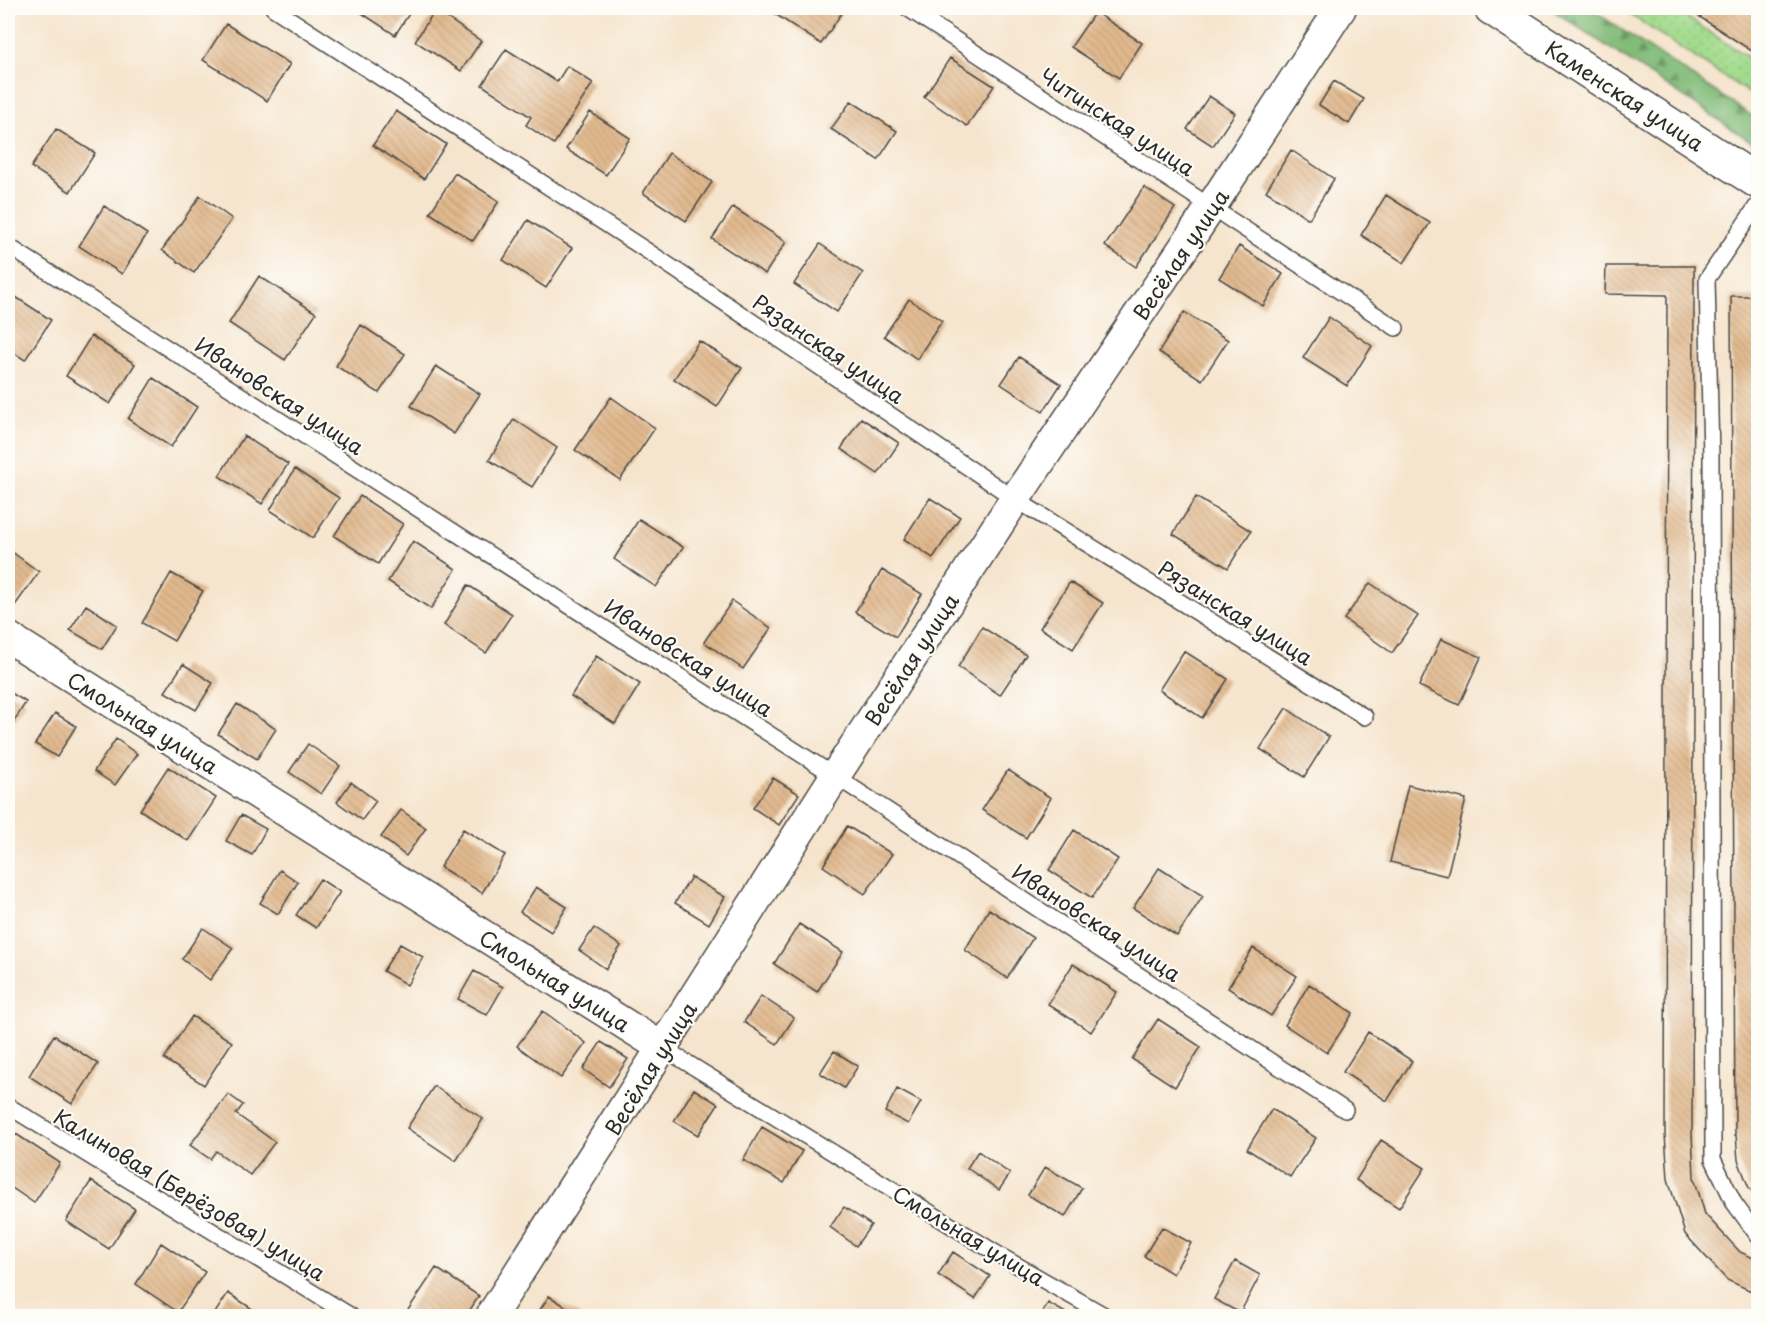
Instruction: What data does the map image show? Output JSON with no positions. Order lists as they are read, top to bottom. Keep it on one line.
{"streets":{"street":["Каменская улица","Весёлая улица","Смольная улица"],"lane":["Читинская улица","Рязанская улица","Ивановская улица","Калиновая (Берёзовая) улица"]},"crossings":[["Читинская улица","Весёлая улица"],["Весёлая улица","Рязанская улица"],["Весёлая улица","Ивановская улица"],["Весёлая улица","Смольная улица"]]}
